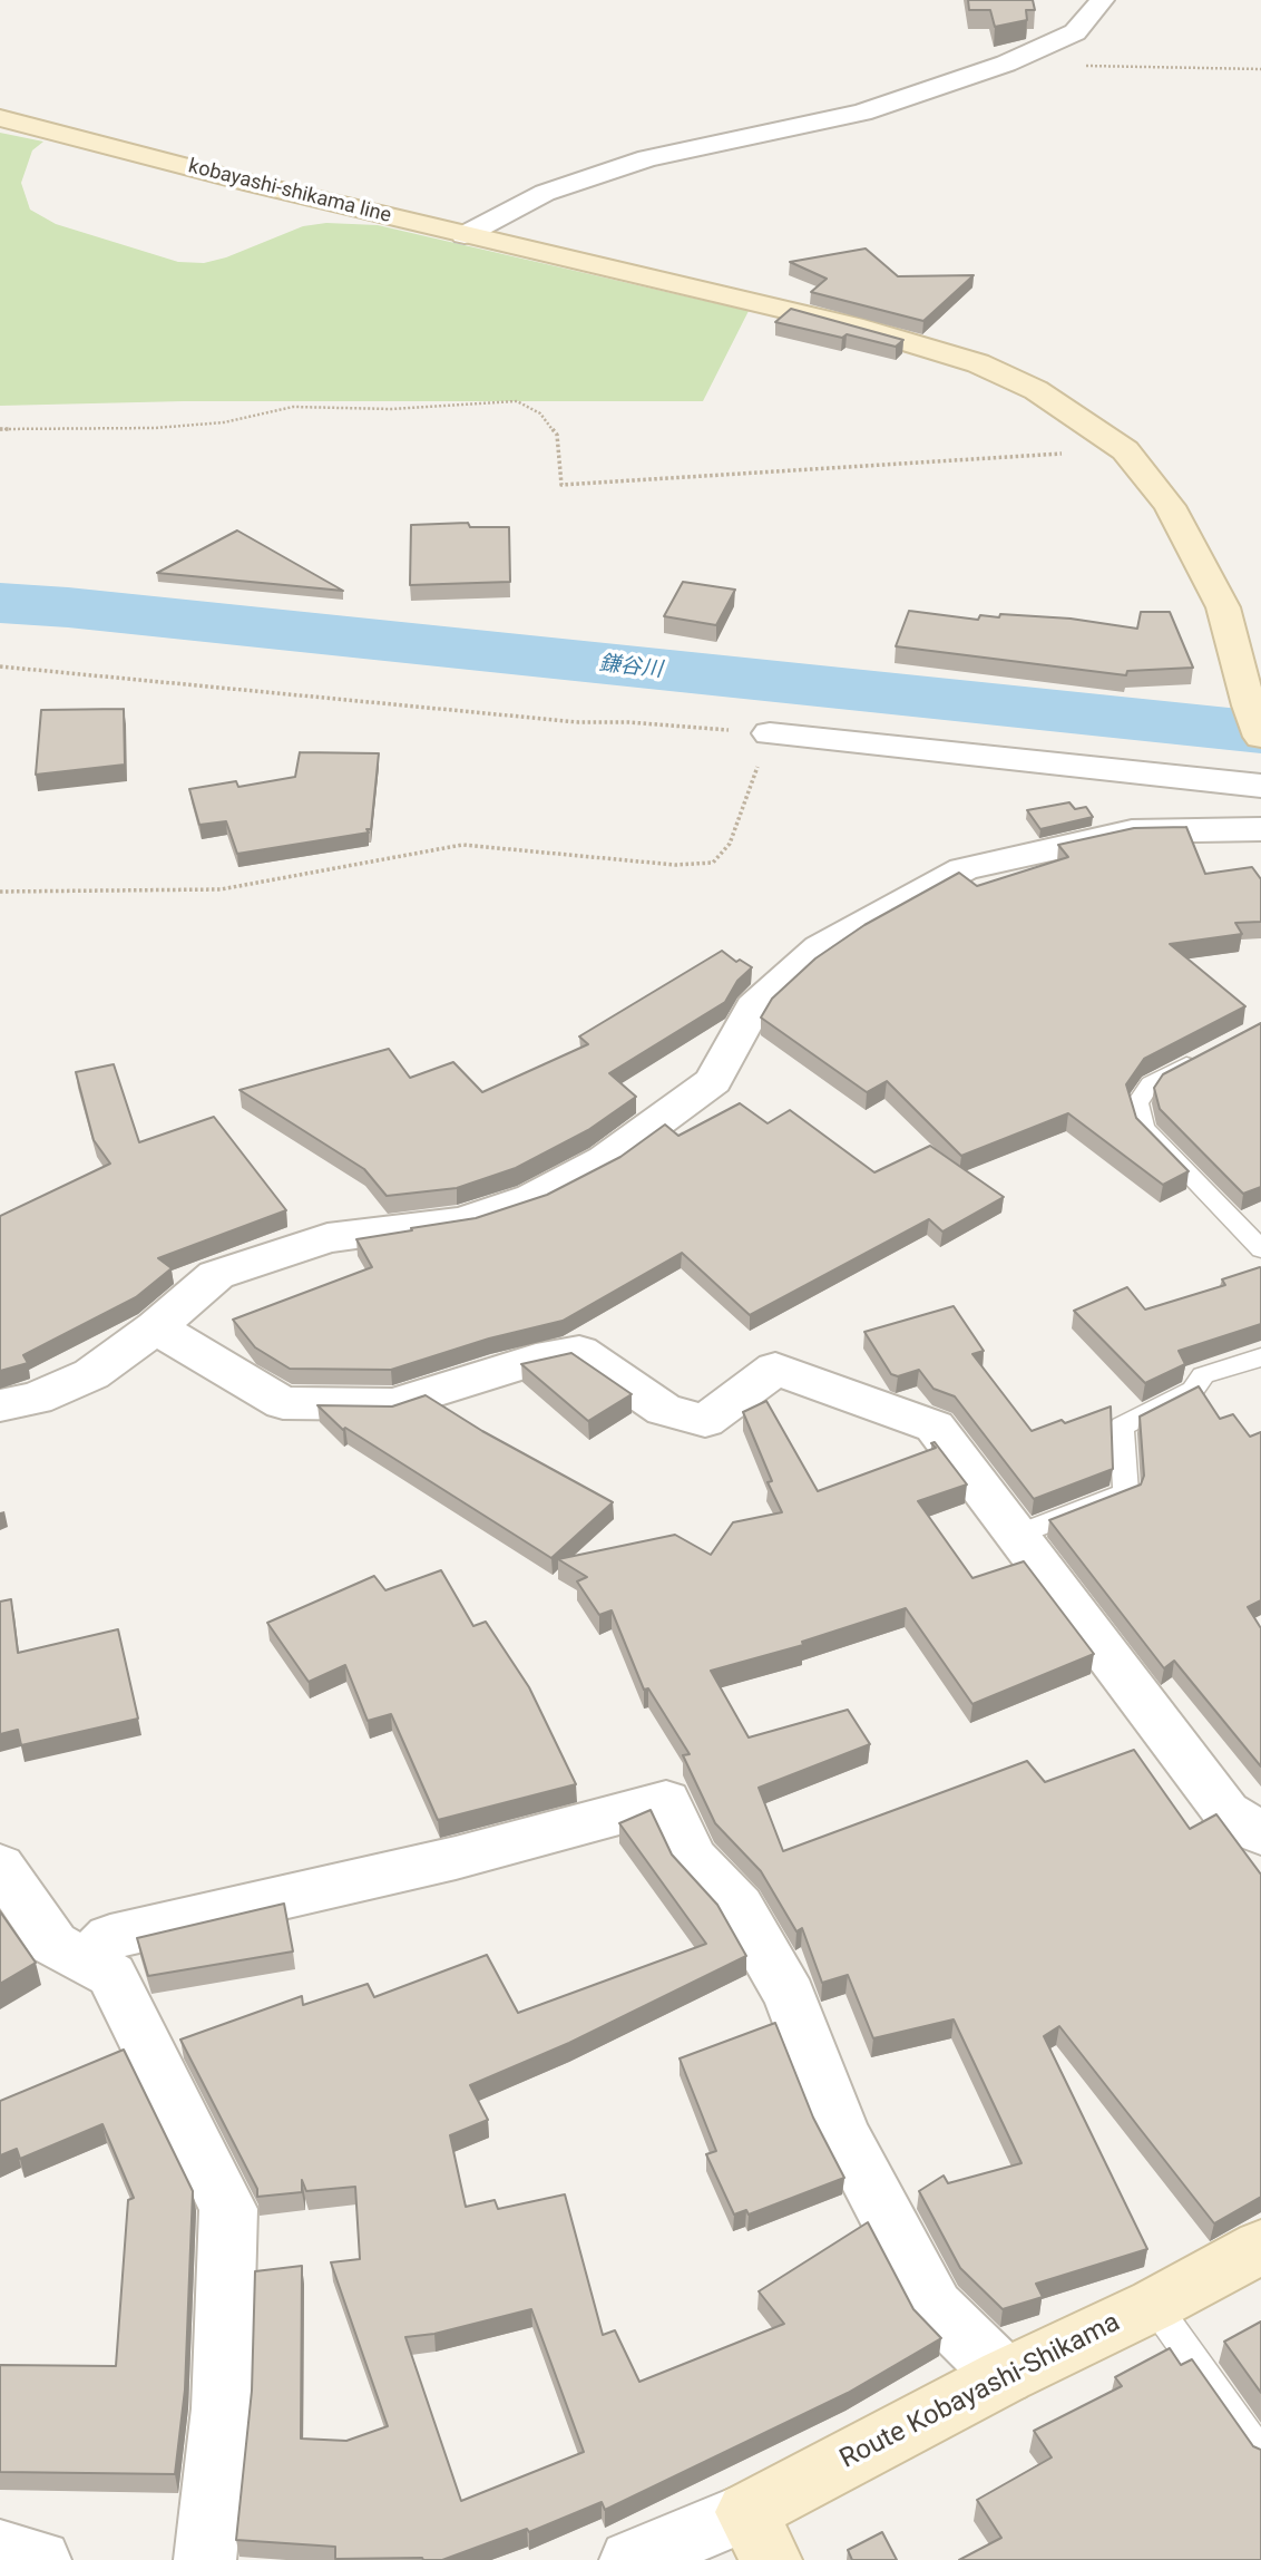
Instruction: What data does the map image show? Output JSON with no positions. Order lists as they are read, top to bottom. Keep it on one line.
{"streets":{"main road":["kobayashi-shikama line","Route Kobayashi-Shikama"]},"water":["鎌谷川"]}
